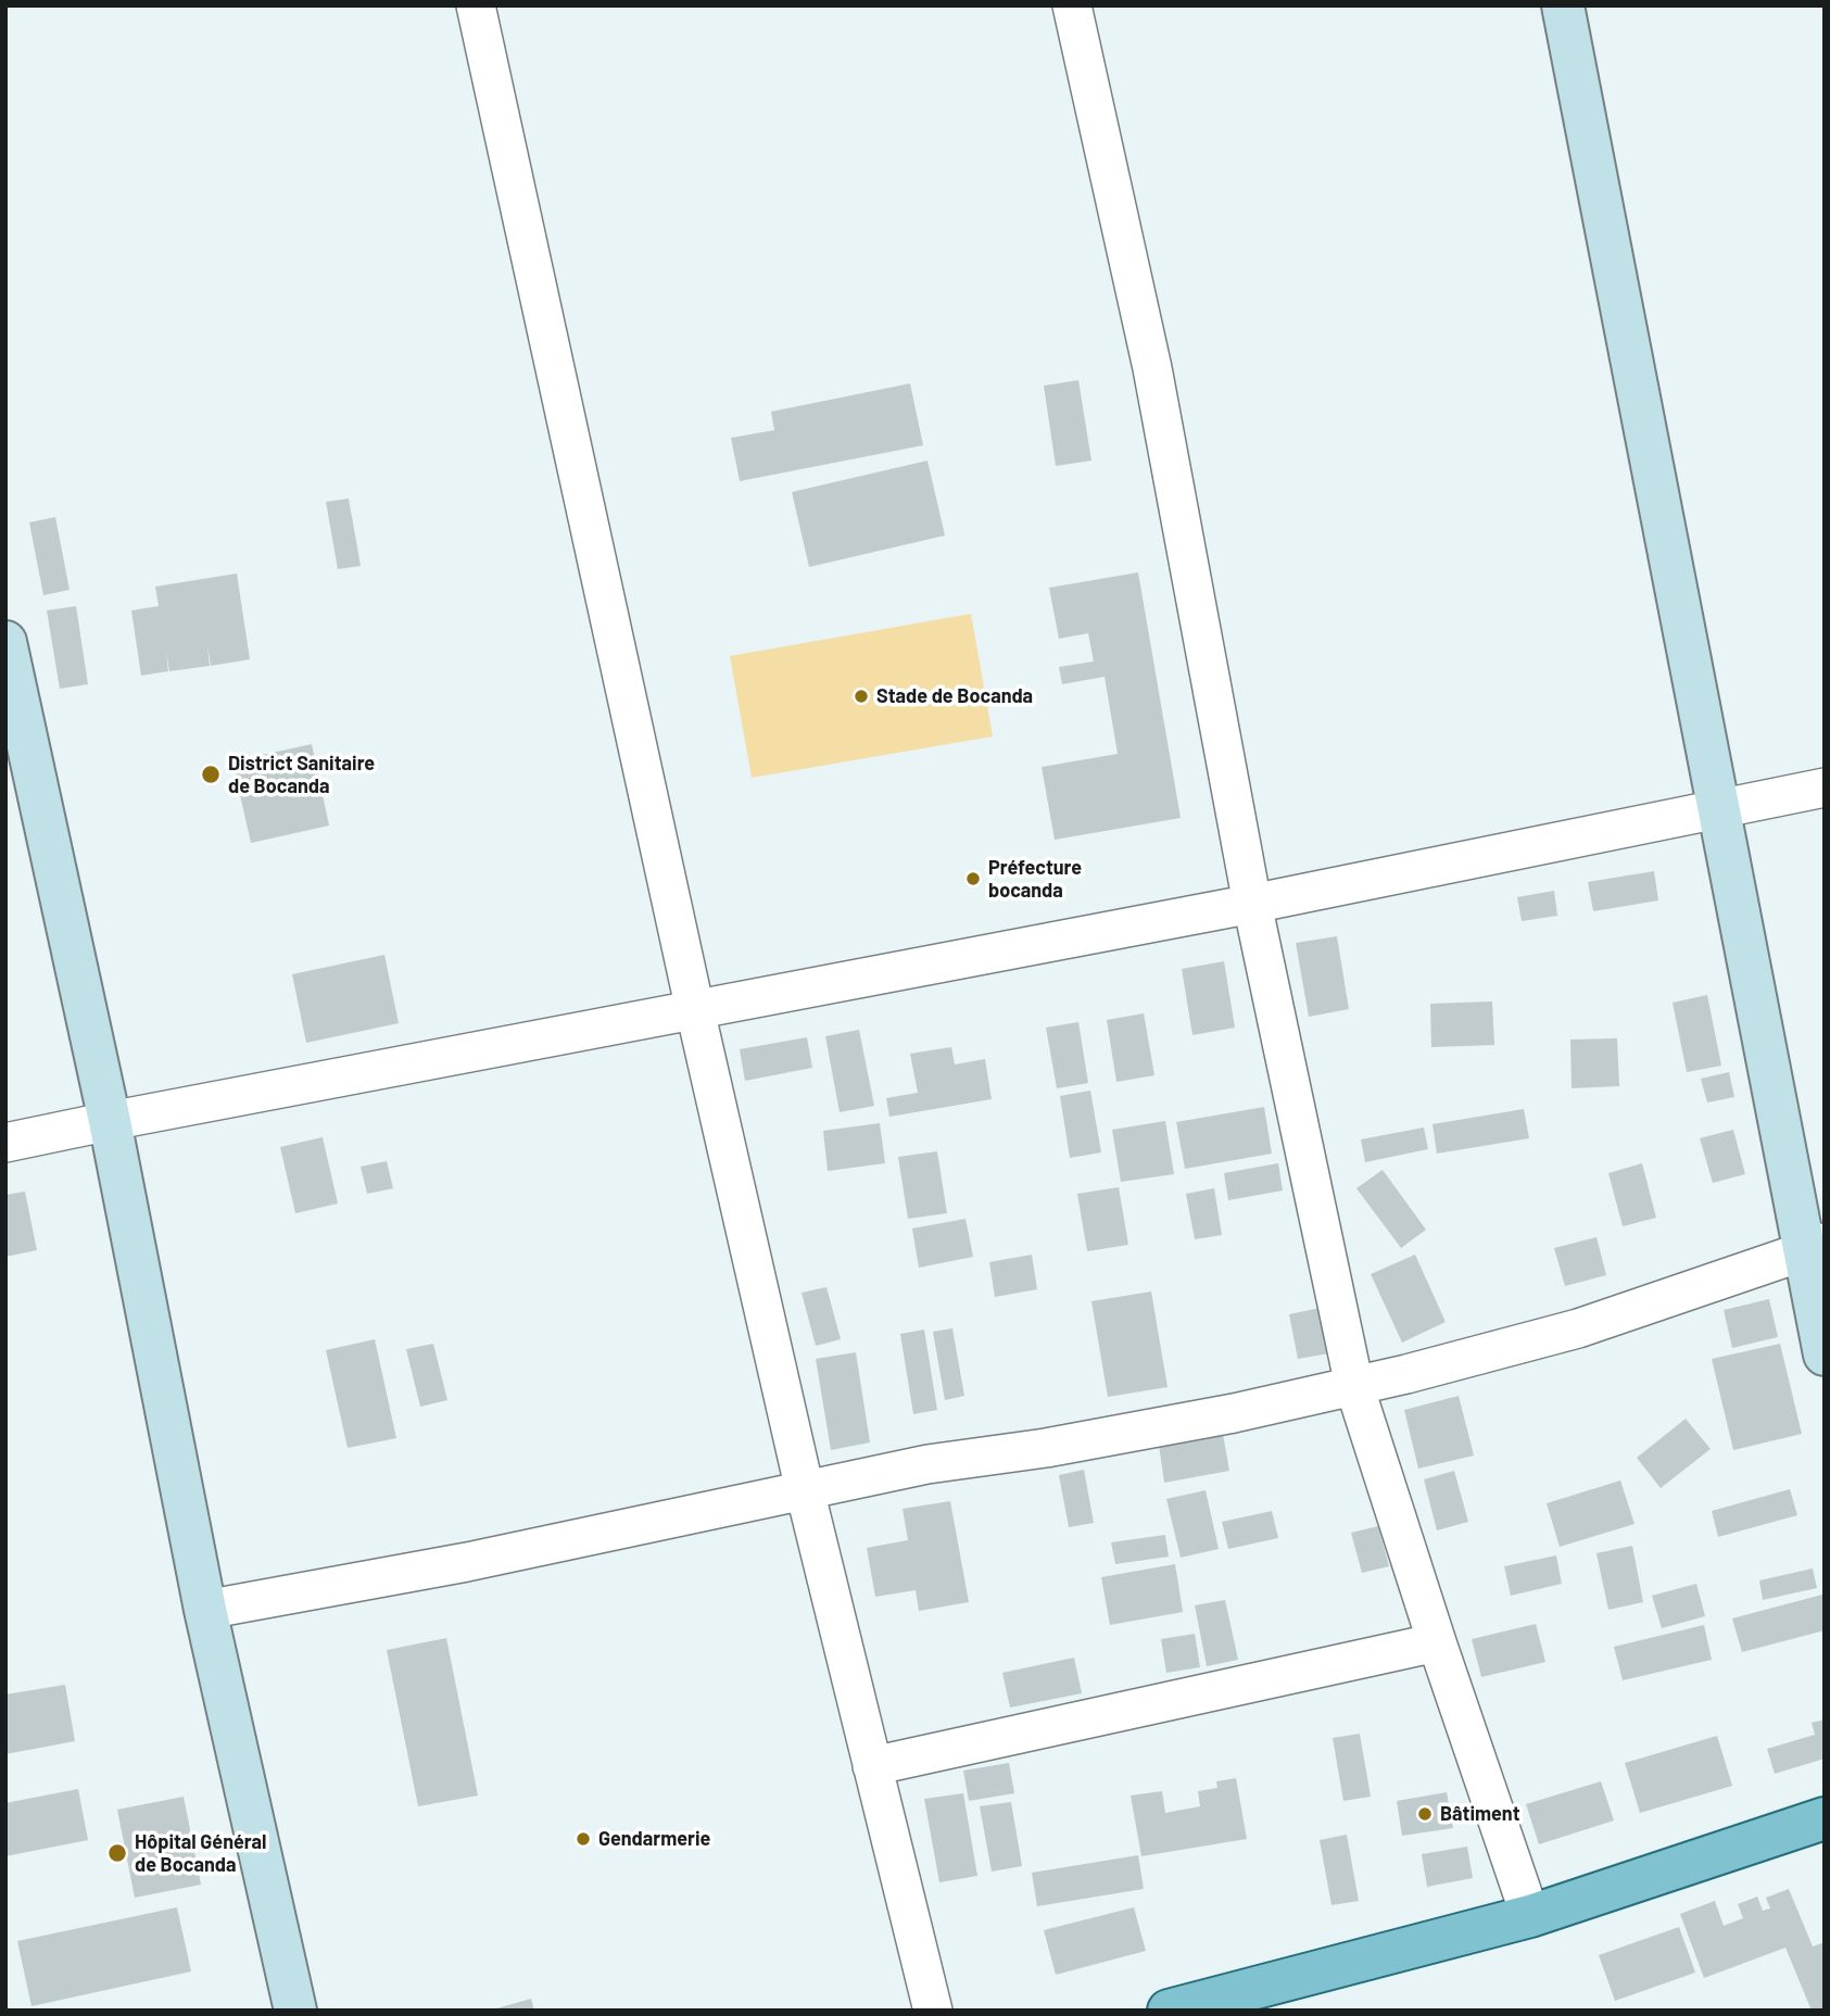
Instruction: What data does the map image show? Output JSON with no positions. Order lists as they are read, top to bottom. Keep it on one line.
{"places":["Stade de Bocanda","District Sanitaire de Bocanda","Préfecture bocanda","Bâtiment","Gendarmerie","Hôpital Général de Bocanda"]}
